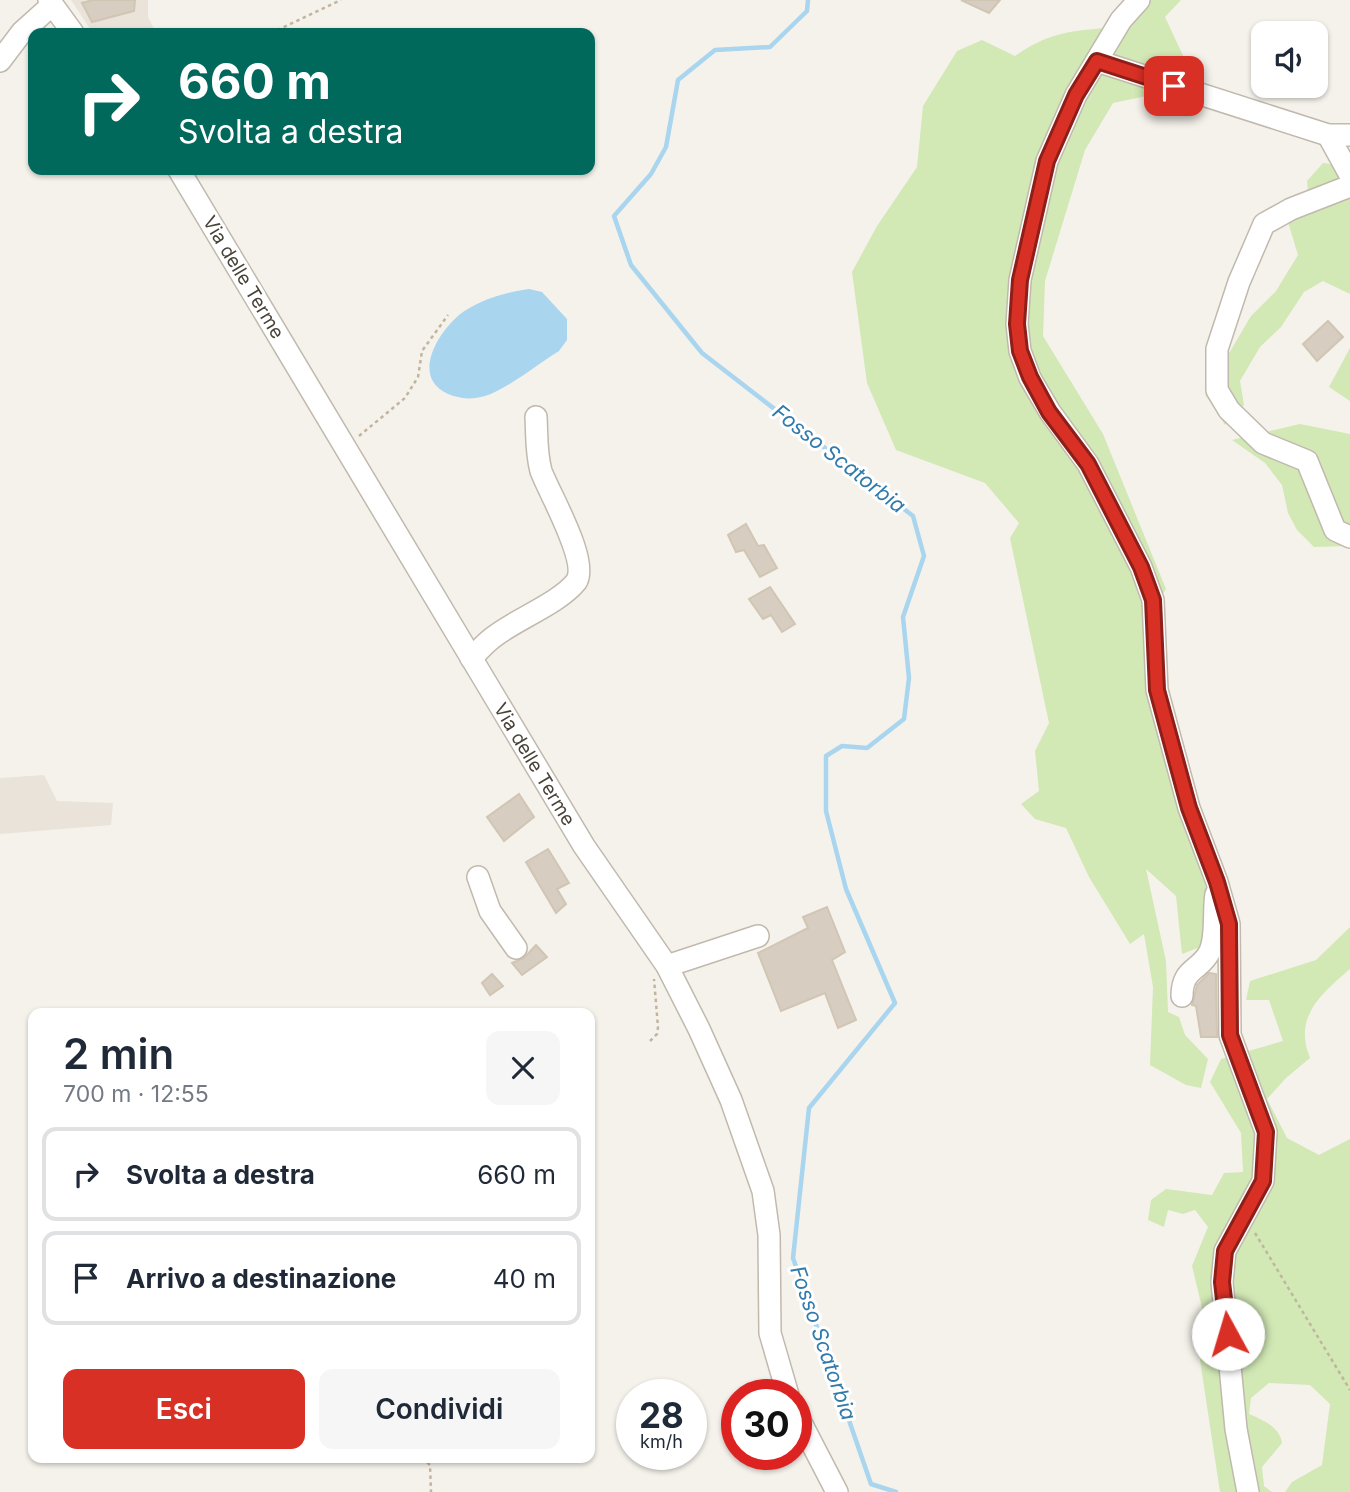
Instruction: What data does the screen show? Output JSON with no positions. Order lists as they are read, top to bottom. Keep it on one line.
{"streets":{"street":["Via delle Terme"]},"water":["Fosso Scatorbia"],"page":{"turn":["660 m","Svolta a destra"],"heading":["2 min","700 m · 12:55"],"list":[{"name":"Svolta a destra","value":"660 m"},{"name":"Arrivo a destinazione","value":"40 m"}],"buttons":["Esci","Condividi"],"speed":"28 km/h","limit":"30"}}
